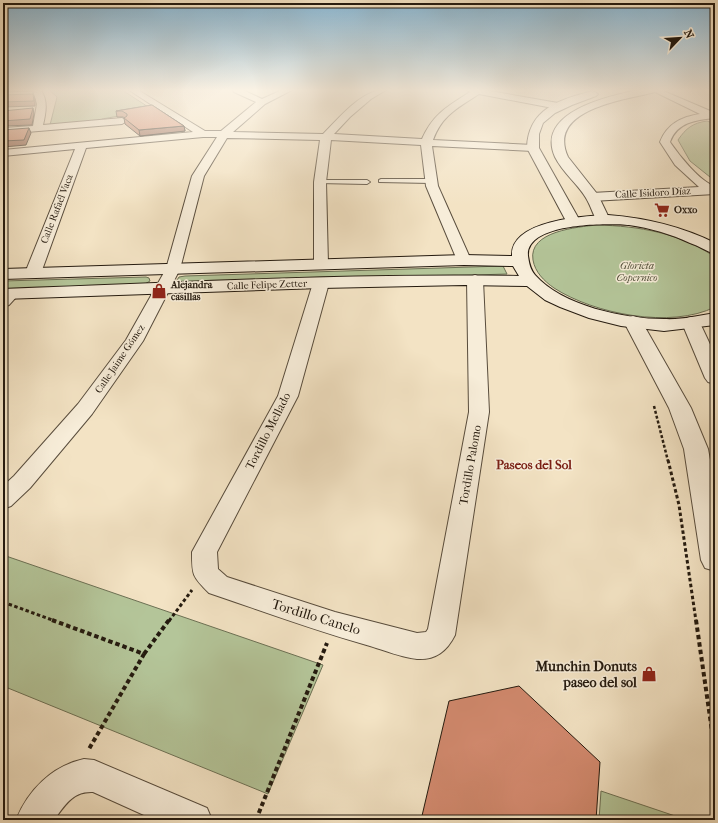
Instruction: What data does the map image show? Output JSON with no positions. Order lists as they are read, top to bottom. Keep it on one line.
{"streets":{"street":["Calle Isidoro Díaz","Calle Rafaél Vaca","Calle Felipe Zetter","Calle Jaime Gómez","Tordillo Mellado","Tordillo Palomo","Tordillo Canelo"]},"crossings":[["Calle Rafaél Vaca","Calle Felipe Zetter"],["Calle Felipe Zetter","Calle Jaime Gómez"],["Calle Felipe Zetter","Tordillo Mellado"],["Calle Felipe Zetter","Tordillo Palomo"],["Tordillo Mellado","Tordillo Canelo"],["Tordillo Palomo","Tordillo Canelo"]],"districts":["Paseos del Sol"],"parks":["Glorieta Copernico"],"places":{"supermarket":["Oxxo"],"shop":["Alejandra casillas","Munchin Donuts paseo del sol"]},"north":"top right"}
